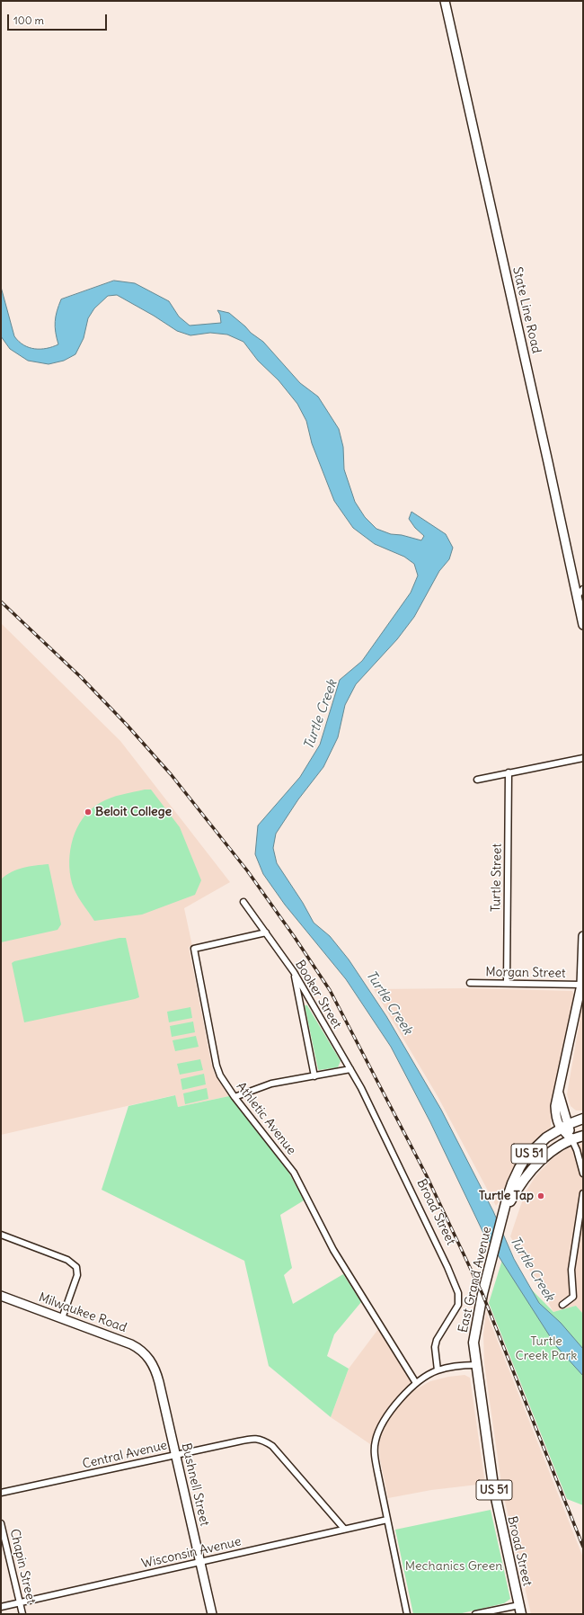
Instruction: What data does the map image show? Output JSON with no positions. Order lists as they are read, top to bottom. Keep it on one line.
{"streets":{"main road":["US 51","Broad Street","East Grand Avenue"],"street":["State Line Road","Turtle Street","Morgan Street","Booker Street","Athletic Avenue","Milwaukee Road","Central Avenue","Bushnell Street","Wisconsin Avenue","Chapin Street"]},"crossings":[["Turtle Street","Morgan Street"],["Booker Street","Athletic Avenue"],["Booker Street","Broad Street"],["US 51","East Grand Avenue"],["Broad Street","East Grand Avenue"],["Milwaukee Road","Bushnell Street"],["Central Avenue","Bushnell Street"],["Central Avenue","Wisconsin Avenue"],["Bushnell Street","Wisconsin Avenue"],["Wisconsin Avenue","Chapin Street"]],"water":["Turtle Creek"],"parks":["Turtle Creek Park","Mechanics Green"],"places":["Beloit College","Turtle Tap"],"scale_bar":"100 m"}
